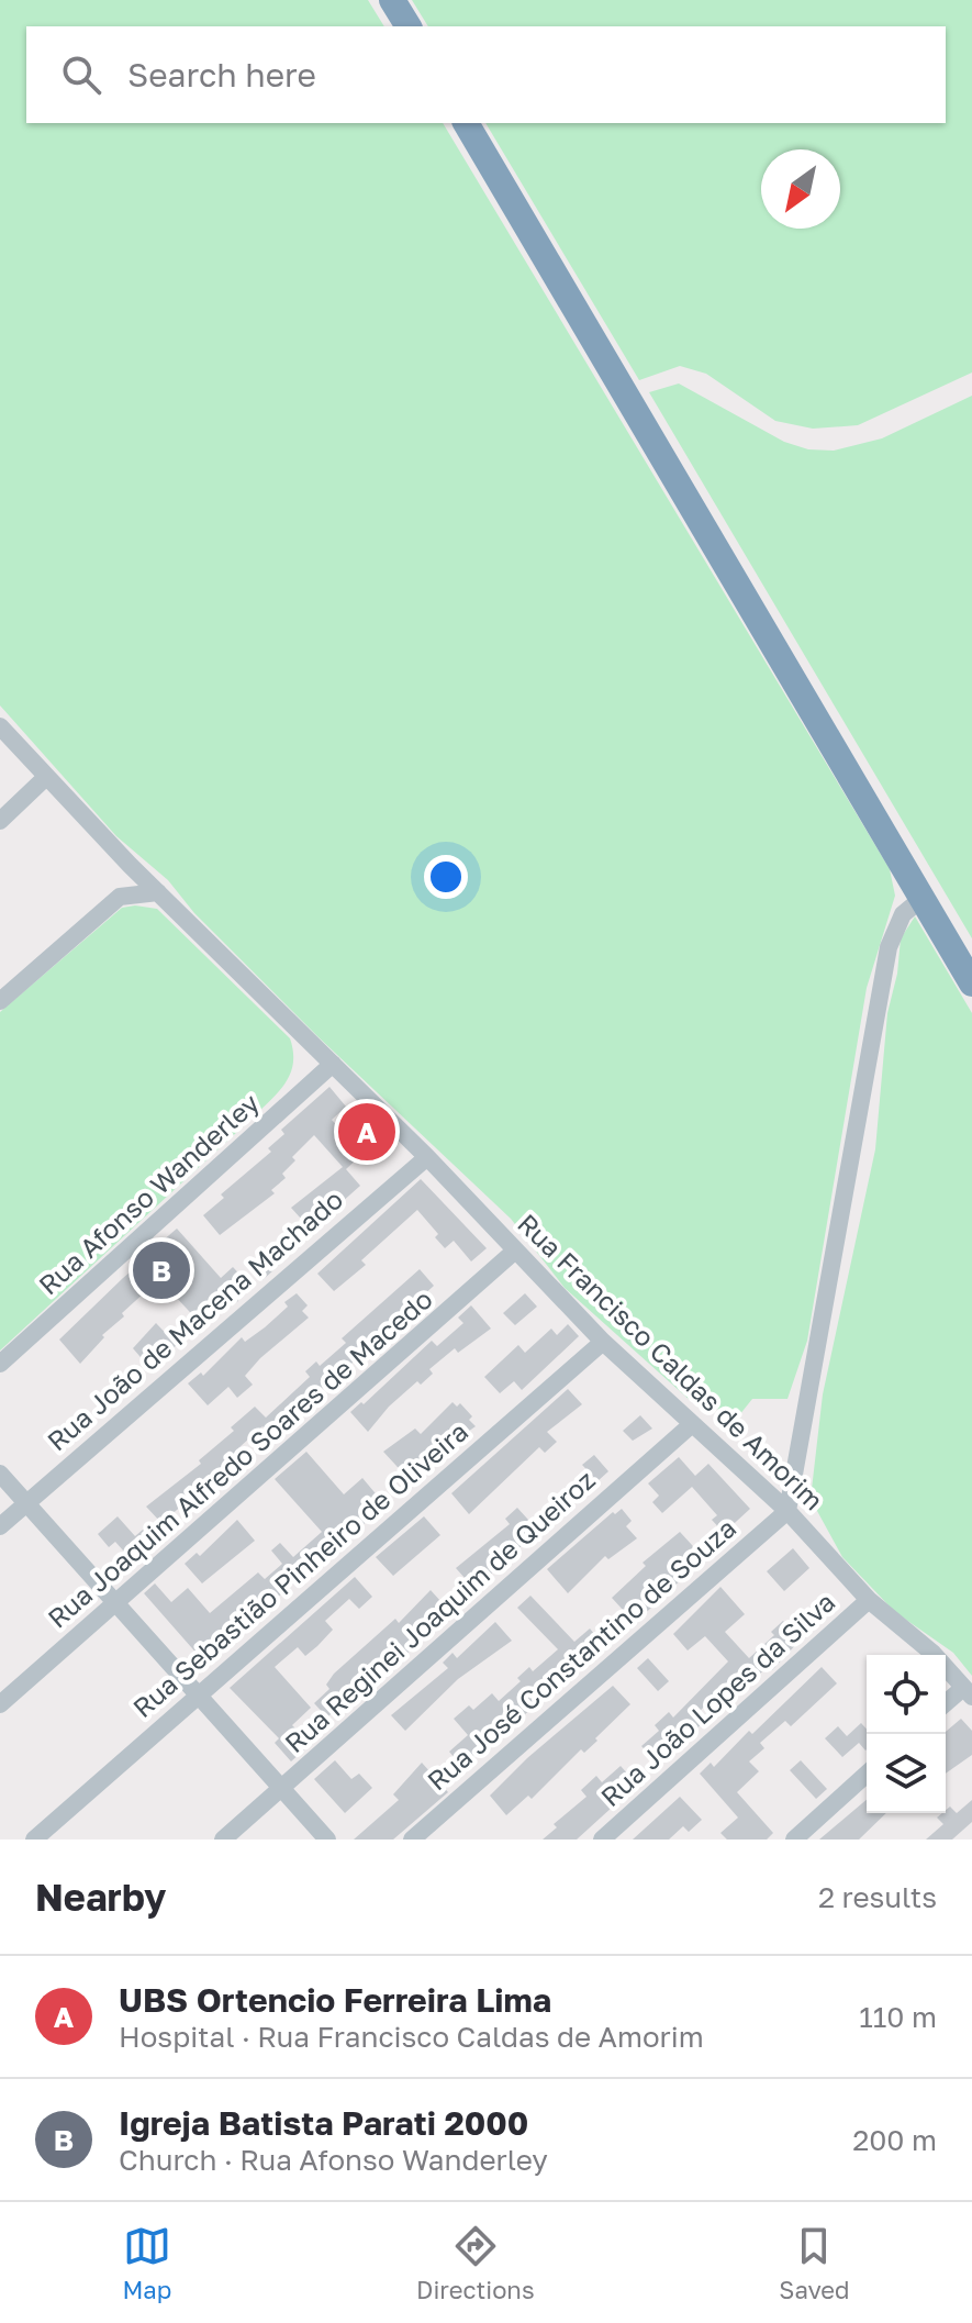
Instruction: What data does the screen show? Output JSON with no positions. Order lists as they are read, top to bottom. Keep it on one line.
{"streets":{"street":["Rua Afonso Wanderley","Rua João de Macena Machado","Rua Francisco Caldas de Amorim","Rua Joaquim Alfredo Soares de Macedo","Rua Sebastião Pinheiro de Oliveira","Rua Reginei Joaquim de Queiroz","Rua José Constantino de Souza","Rua João Lopes da Silva"]},"crossings":[["Rua Afonso Wanderley","Rua Francisco Caldas de Amorim"],["Rua João de Macena Machado","Rua Francisco Caldas de Amorim"],["Rua Francisco Caldas de Amorim","Rua Joaquim Alfredo Soares de Macedo"],["Rua Francisco Caldas de Amorim","Rua Sebastião Pinheiro de Oliveira"],["Rua Francisco Caldas de Amorim","Rua Reginei Joaquim de Queiroz"],["Rua Francisco Caldas de Amorim","Rua José Constantino de Souza"],["Rua Francisco Caldas de Amorim","Rua João Lopes da Silva"]],"north":"bottom left","page":{"search":"Search here","pins":["A","B"],"heading":["Nearby","2 results"],"list":[{"mark":"A","name":"UBS Ortencio Ferreira Lima","note":"Hospital · Rua Francisco Caldas de Amorim","value":"110 m"},{"mark":"B","name":"Igreja Batista Parati 2000","note":"Church · Rua Afonso Wanderley","value":"200 m"}],"nav":["Map","Directions","Saved"]}}
